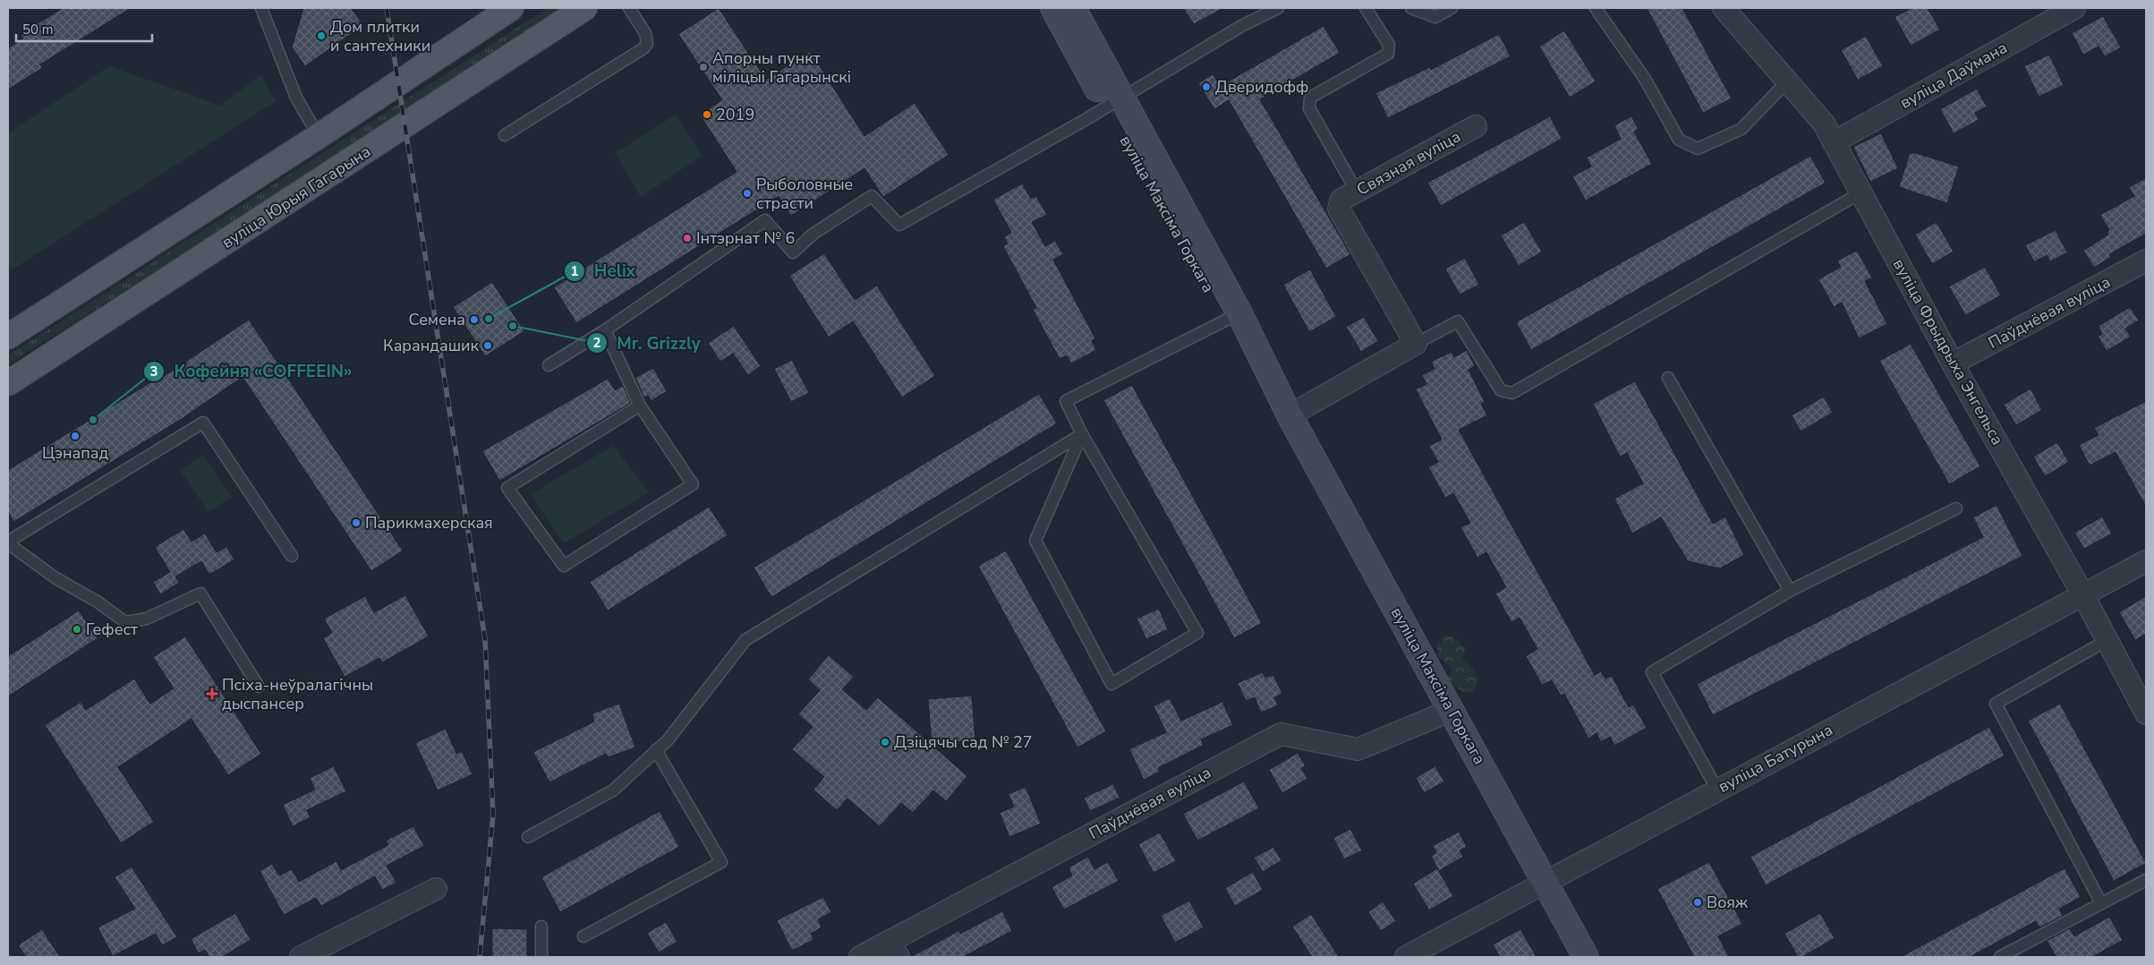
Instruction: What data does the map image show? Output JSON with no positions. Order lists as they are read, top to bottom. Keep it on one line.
{"streets":{"main road":["вуліца Юрыя Гагарына"],"street":["вуліца Даўмана","Связная вуліца","вуліца Максіма Горкага","Паўднёвая вуліца","вуліца Фрыдрыха Энгельса","вуліца Батурына"]},"crossings":[["вуліца Даўмана","вуліца Фрыдрыха Энгельса"],["вуліца Максіма Горкага","Паўднёвая вуліца"],["вуліца Максіма Горкага","вуліца Батурына"],["Паўднёвая вуліца","вуліца Фрыдрыха Энгельса"],["вуліца Фрыдрыха Энгельса","вуліца Батурына"]],"places":{"other":["Дом плитки и сантехники","Апорны пункт міліцыі Гагарынскі","Дверидофф","2019","Рыболовные страсти","Інтэрнат № 6","Helix","Семена","Mr. Grizzly","Карандашик","Кофейня «COFFEEIN»","Цэнапад","Парикмахерская","Гефест","Дзіцячы сад № 27","Вояж"],"health":["Псіха-неўралагічны дыспансер"]},"scale_bar":"50 m"}
